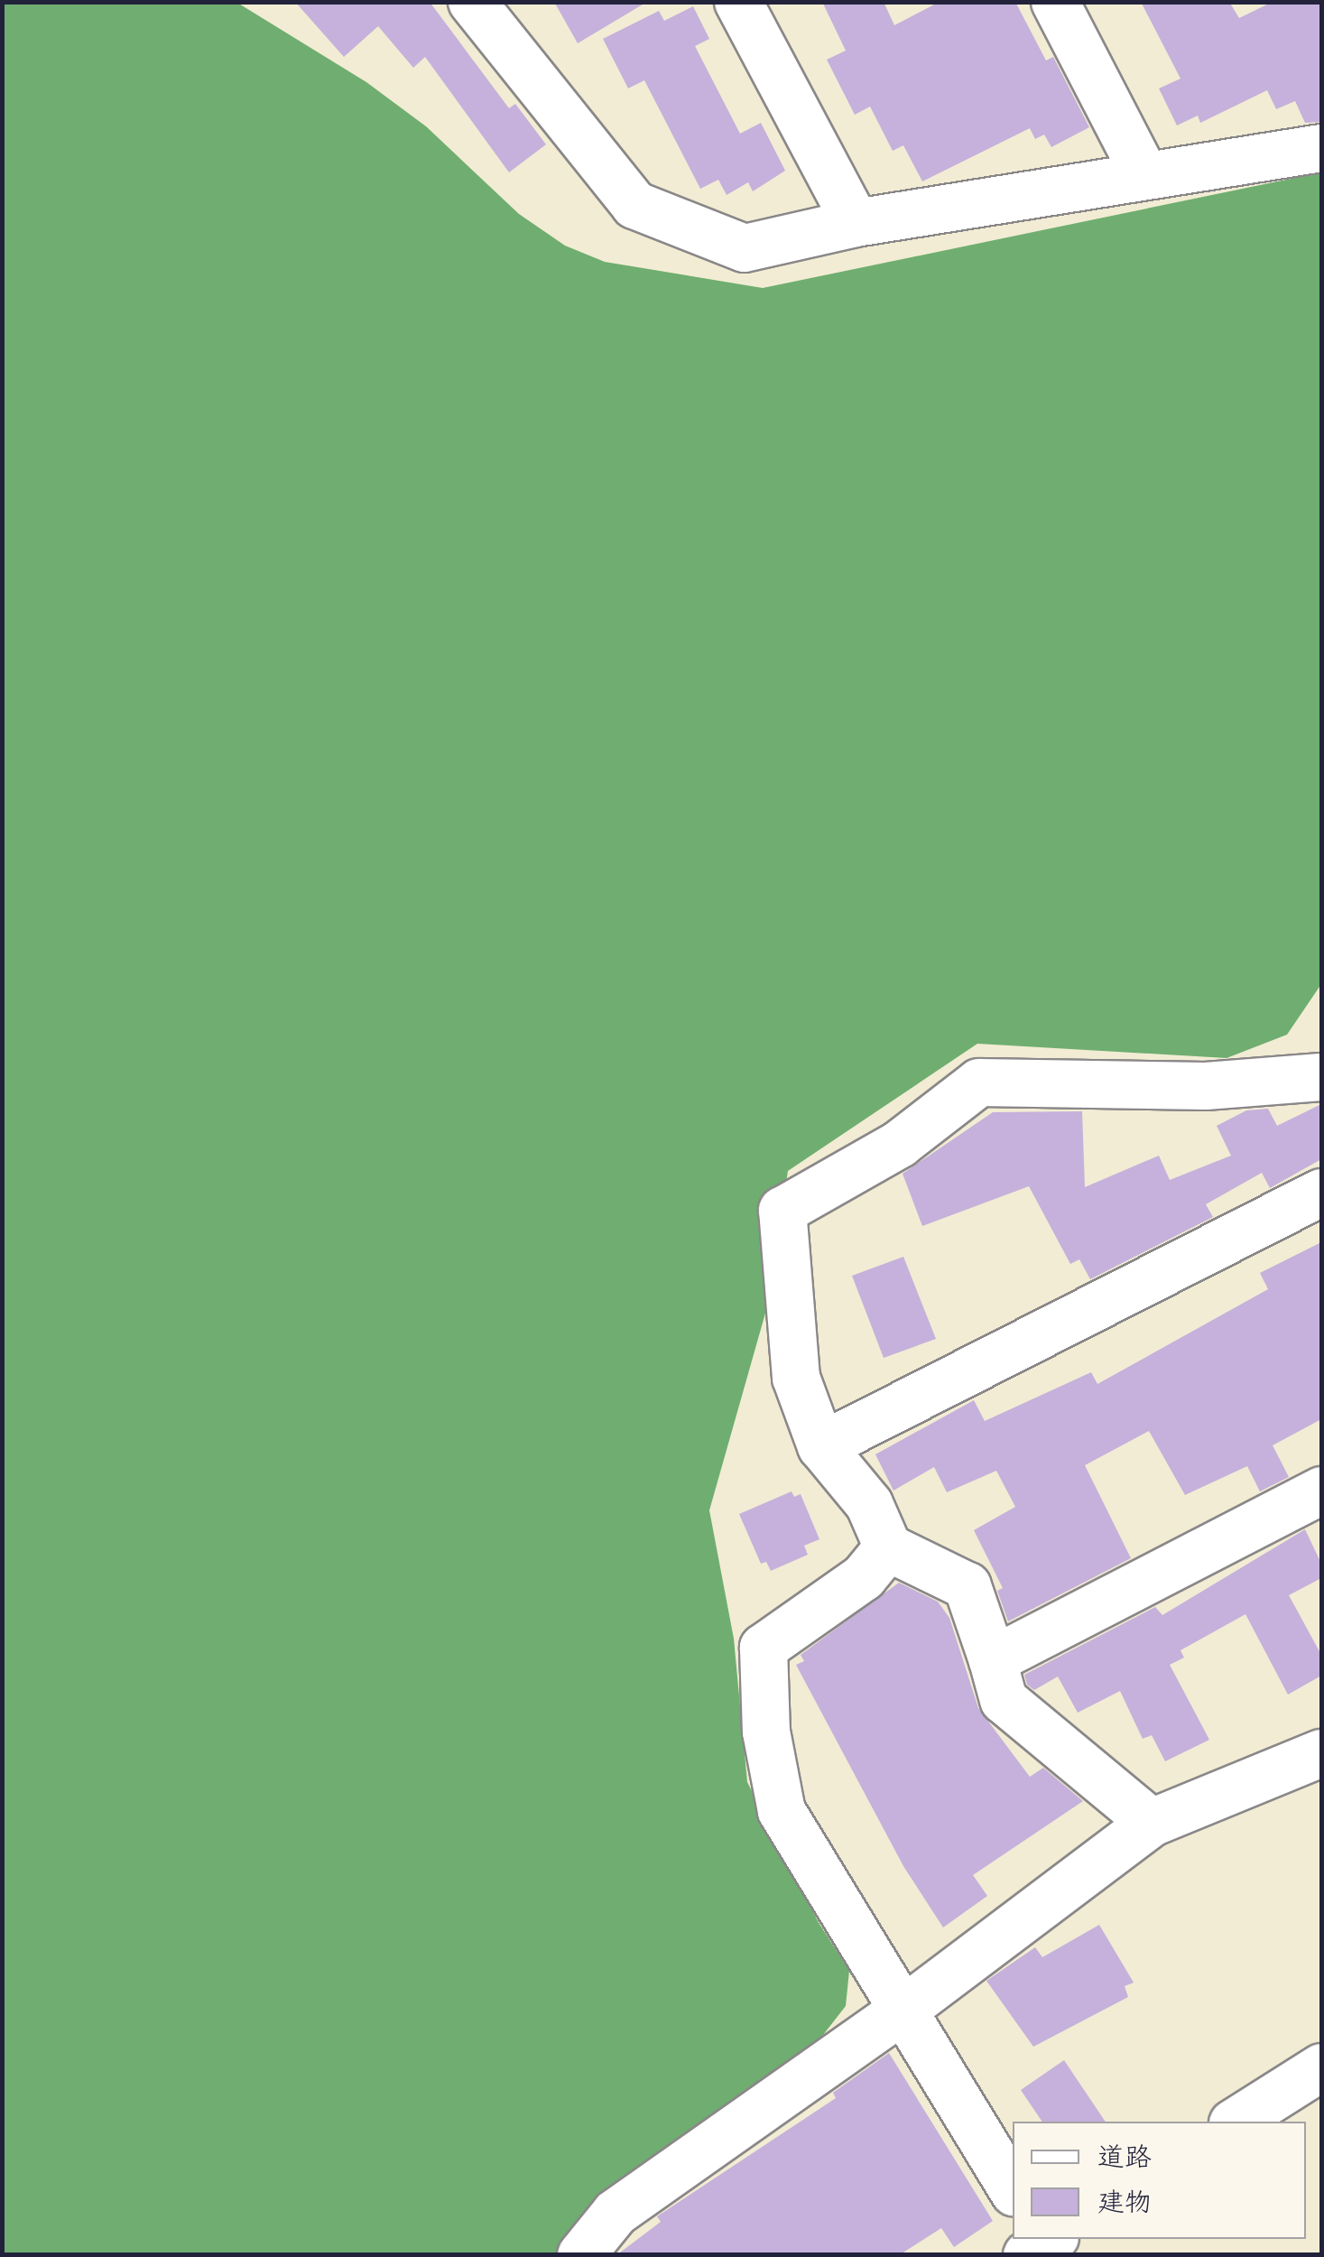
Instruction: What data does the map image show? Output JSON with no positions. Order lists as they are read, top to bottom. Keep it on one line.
{"legend":["道路","建物"]}
